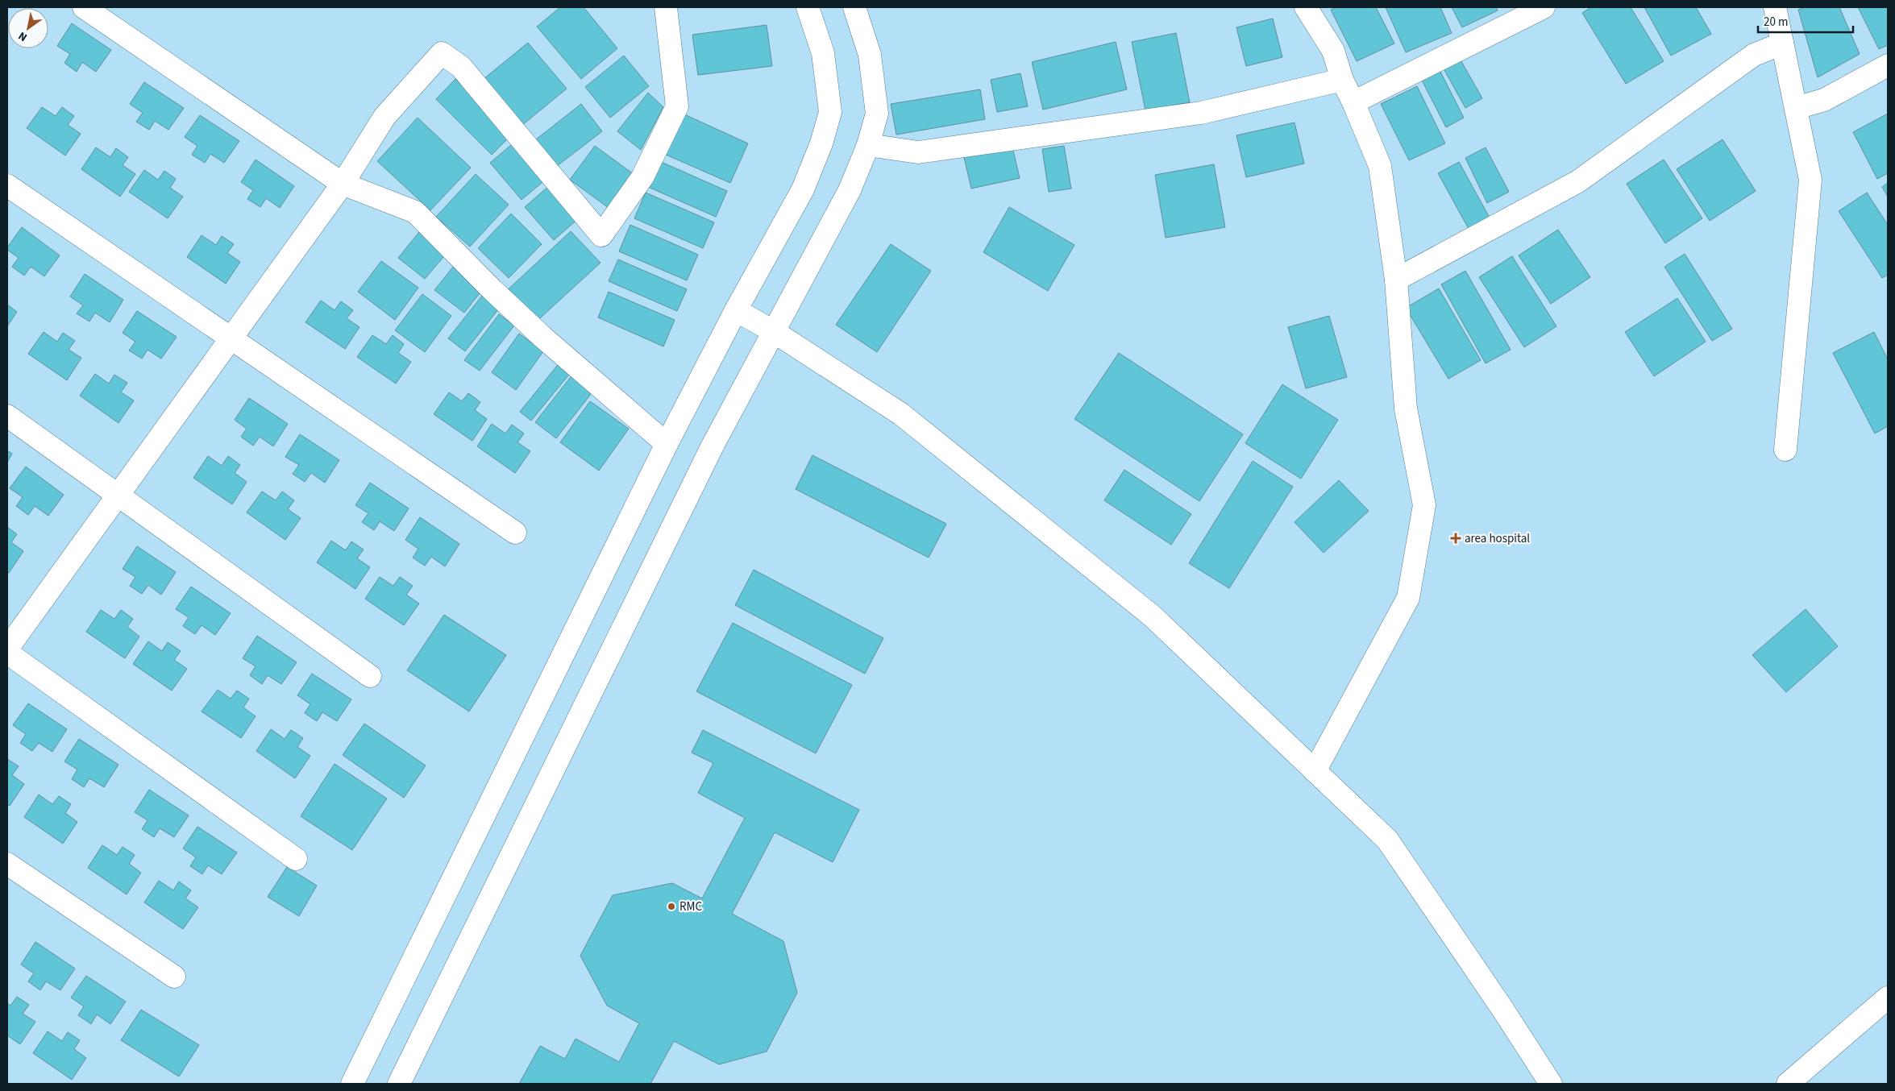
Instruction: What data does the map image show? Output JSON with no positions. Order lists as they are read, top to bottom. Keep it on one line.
{"places":{"health":["area hospital"],"other":["RMC"]},"scale_bar":"20 m","north":"bottom left"}
